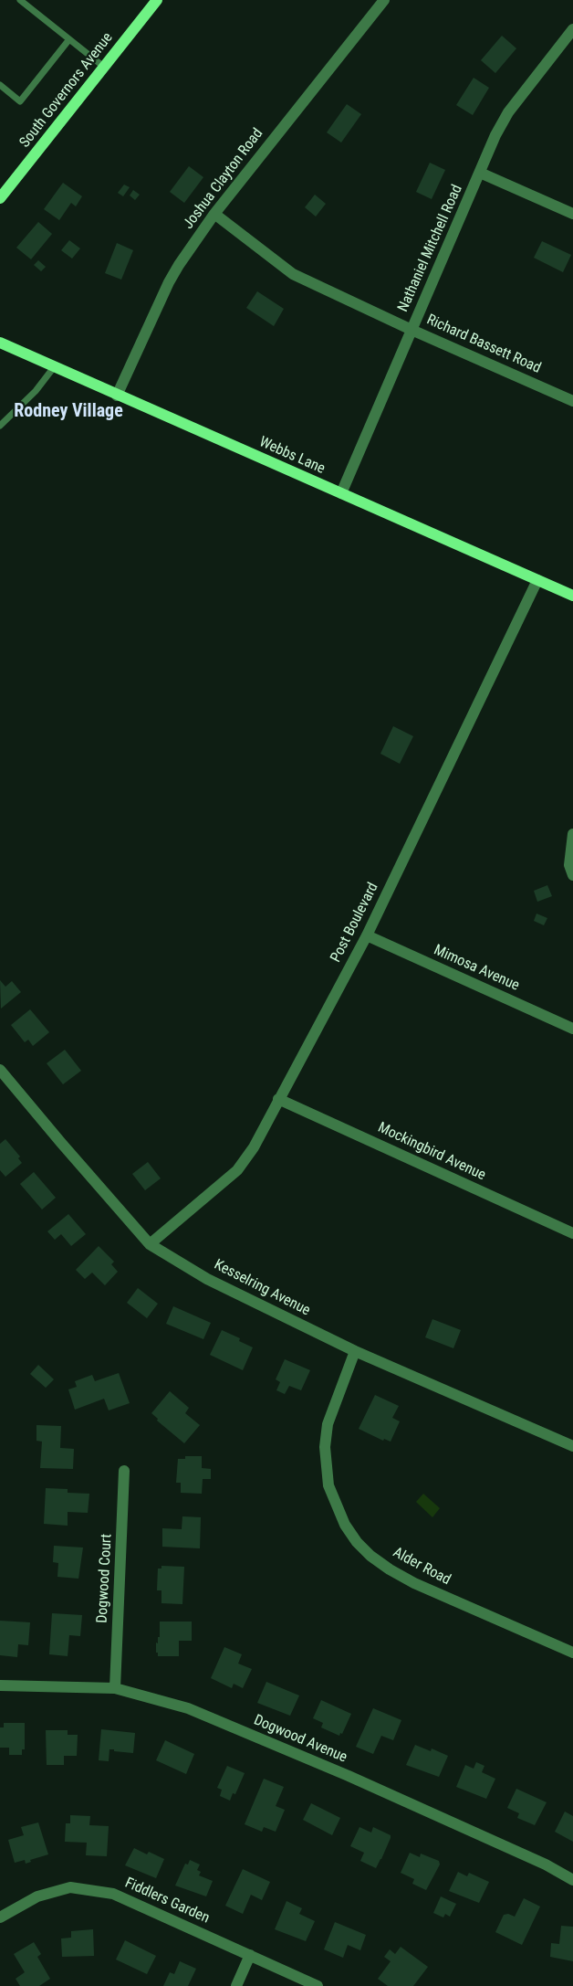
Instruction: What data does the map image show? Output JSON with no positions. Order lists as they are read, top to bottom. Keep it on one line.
{"streets":{"street":["South Governors Avenue","Joshua Clayton Road","Nathaniel Mitchell Road","Richard Bassett Road","Webbs Lane","Post Boulevard","Mimosa Avenue","Mockingbird Avenue","Kesselring Avenue","Alder Road","Dogwood Court","Dogwood Avenue","Fiddlers Garden"]},"crossings":[["Joshua Clayton Road","Richard Bassett Road"],["Joshua Clayton Road","Webbs Lane"],["Nathaniel Mitchell Road","Richard Bassett Road"],["Nathaniel Mitchell Road","Webbs Lane"],["Webbs Lane","Post Boulevard"],["Post Boulevard","Mimosa Avenue"],["Post Boulevard","Mockingbird Avenue"],["Post Boulevard","Kesselring Avenue"],["Kesselring Avenue","Alder Road"],["Dogwood Court","Dogwood Avenue"]],"districts":["Rodney Village"]}
